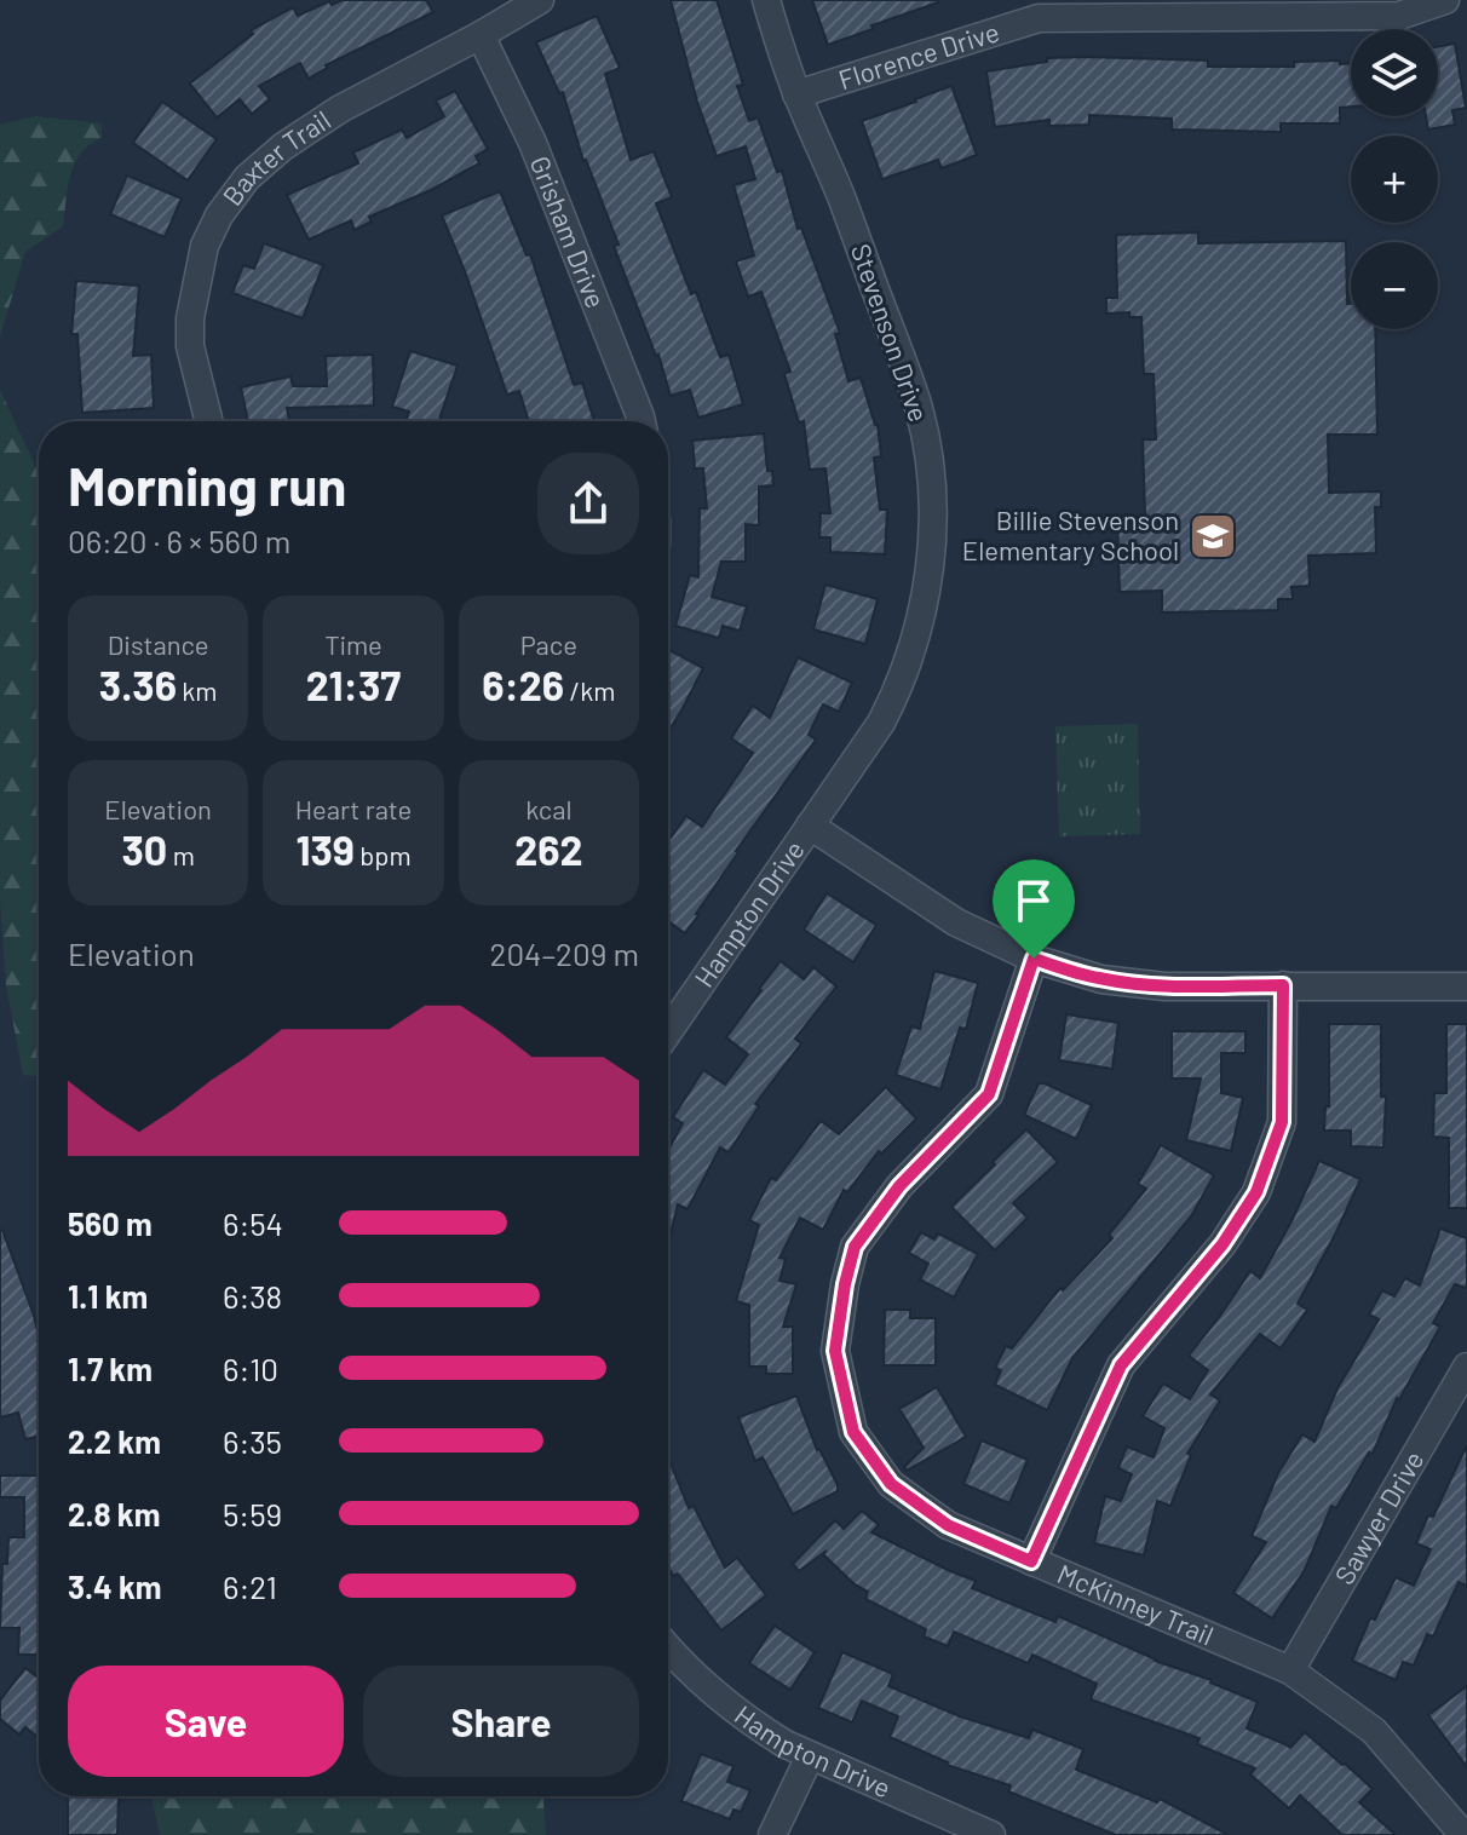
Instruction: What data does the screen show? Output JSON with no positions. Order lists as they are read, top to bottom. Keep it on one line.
{"streets":{"street":["Florence Drive","Baxter Trail","Grisham Drive","Stevenson Drive","Hampton Drive","Sawyer Drive","McKinney Trail"]},"crossings":[["Florence Drive","Stevenson Drive"],["Baxter Trail","Grisham Drive"],["Stevenson Drive","Hampton Drive"],["Sawyer Drive","McKinney Trail"]],"places":{"school or university":["Billie Stevenson Elementary School"]},"page":{"map_buttons":["+","−"],"heading":["Morning run","06:20 · 6 × 560 m"],"stats":[["Distance","3.36 km"],["Time","21:37"],["Pace","6:26 /km"],["Elevation","30 m"],["Heart rate","139 bpm"],["kcal","262"]],"chart":["Elevation","204–209 m"],"list":[{"name":"560 m","note":"6:54"},{"name":"1.1 km","note":"6:38"},{"name":"1.7 km","note":"6:10"},{"name":"2.2 km","note":"6:35"},{"name":"2.8 km","note":"5:59"},{"name":"3.4 km","note":"6:21"}],"buttons":["Save","Share"]}}
